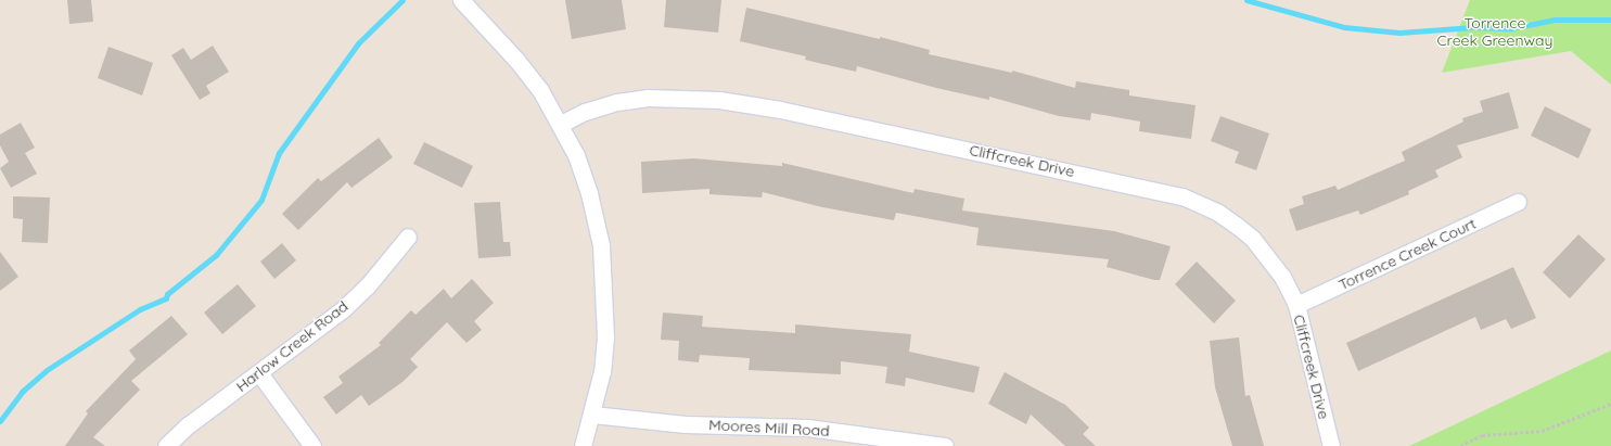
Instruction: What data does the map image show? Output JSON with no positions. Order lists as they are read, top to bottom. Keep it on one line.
{"streets":{"street":["Cliffcreek Drive","Torrence Creek Court","Harlow Creek Road","Moores Mill Road"]},"crossings":[["Cliffcreek Drive","Torrence Creek Court"]],"parks":["Torrence Creek Greenway"]}
